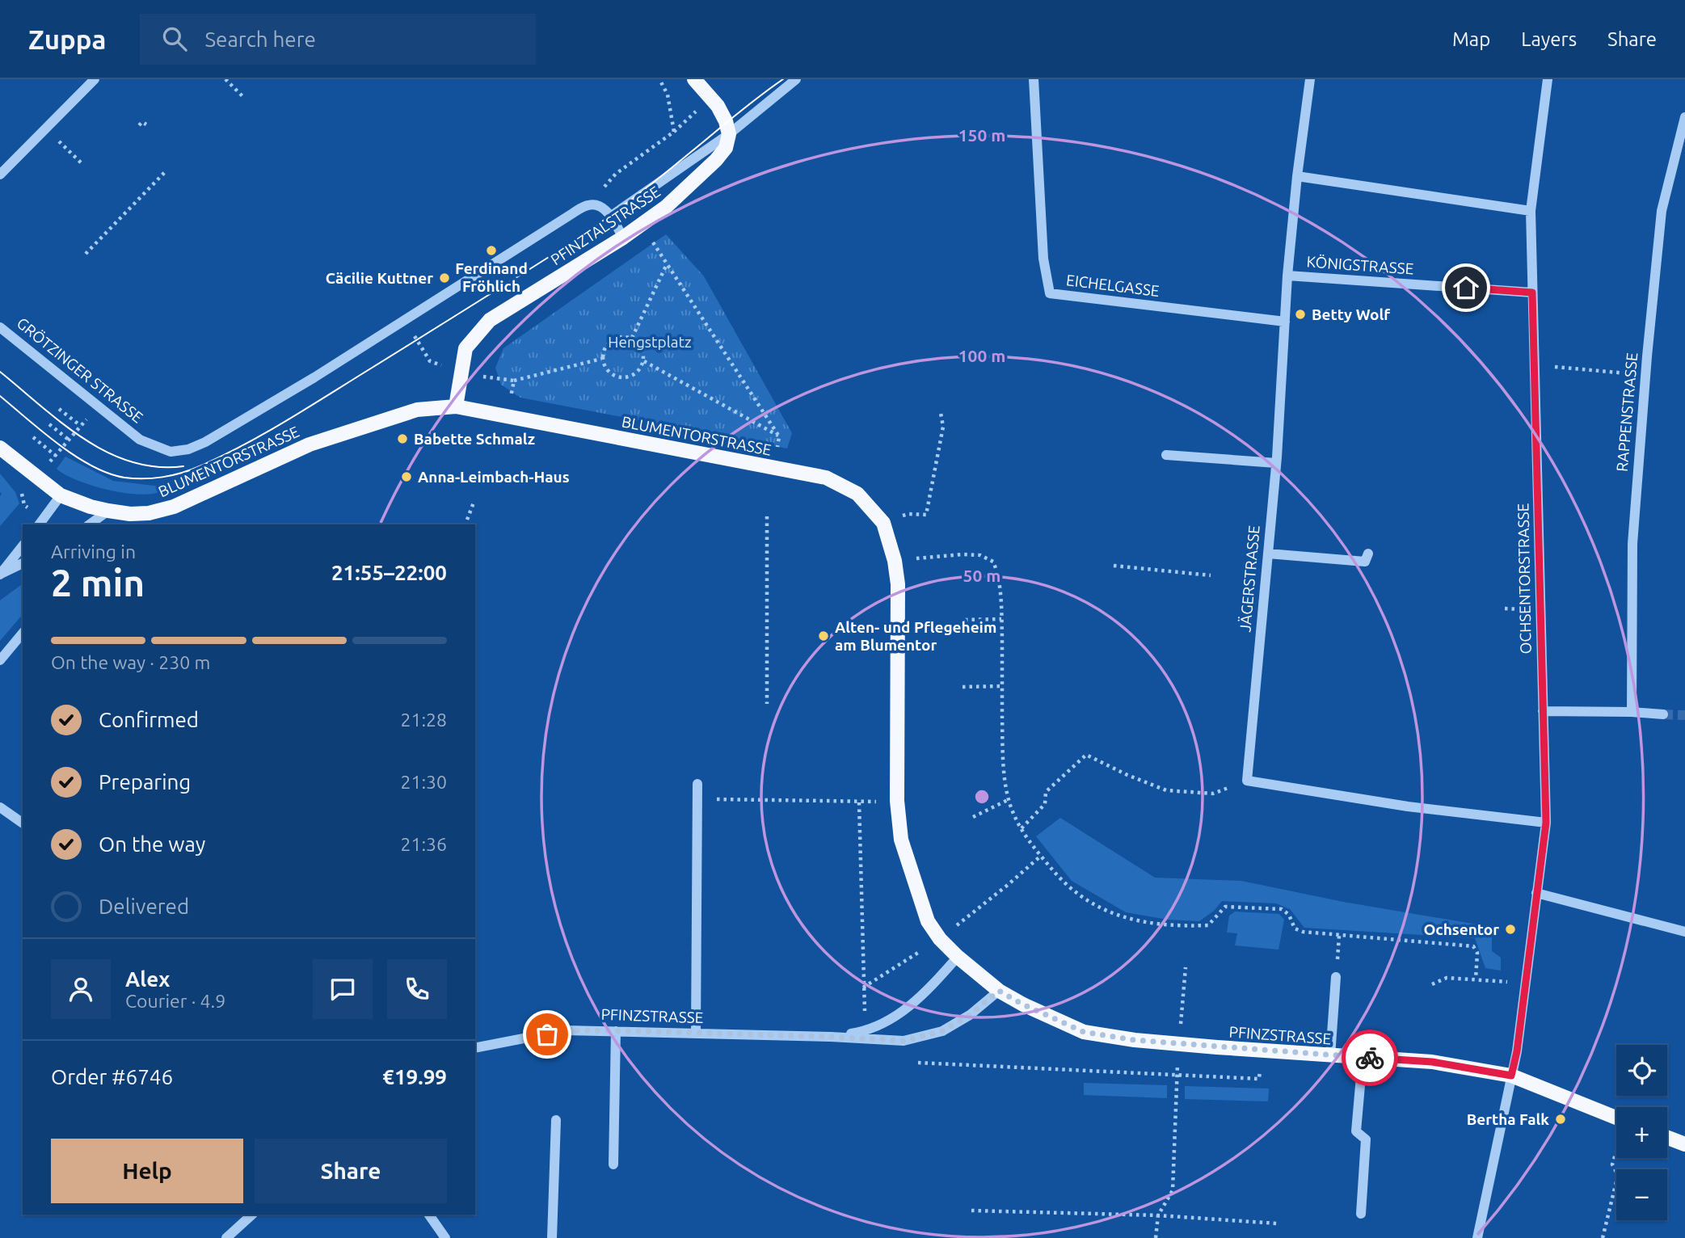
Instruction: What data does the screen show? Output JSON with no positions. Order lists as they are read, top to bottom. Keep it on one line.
{"streets":{"main road":["PFINZTALSTRASSE","BLUMENTORSTRASSE","PFINZSTRASSE"],"street":["KÖNIGSTRASSE","EICHELGASSE","GRÖTZINGER STRASSE","RAPPENSTRASSE","JÄGERSTRASSE","OCHSENTORSTRASSE"]},"crossings":[["PFINZTALSTRASSE","BLUMENTORSTRASSE"],["KÖNIGSTRASSE","JÄGERSTRASSE"],["KÖNIGSTRASSE","OCHSENTORSTRASSE"],["EICHELGASSE","JÄGERSTRASSE"],["BLUMENTORSTRASSE","PFINZSTRASSE"],["OCHSENTORSTRASSE","PFINZSTRASSE"]],"parks":["Hengstplatz"],"places":["Ferdinand Fröhlich","Cäcilie Kuttner","Betty Wolf","Babette Schmalz","Anna-Leimbach-Haus","Alten- und Pflegeheim am Blumentor","Ochsentor","Bertha Falk"],"page":{"header":"Zuppa","search":"Search here","nav":["Map","Layers","Share"],"heading":["2 min","Arriving in","21:55–22:00"],"panel":["Alex","Courier · 4.9","Order #6746","€19.99"],"bar":"On the way · 230 m","list":[["Confirmed","21:28"],["Preparing","21:30"],["On the way","21:36"],"Delivered"],"map_buttons":["+","−"],"buttons":["Help","Share"]},"rings":["150 m","100 m","50 m"]}
